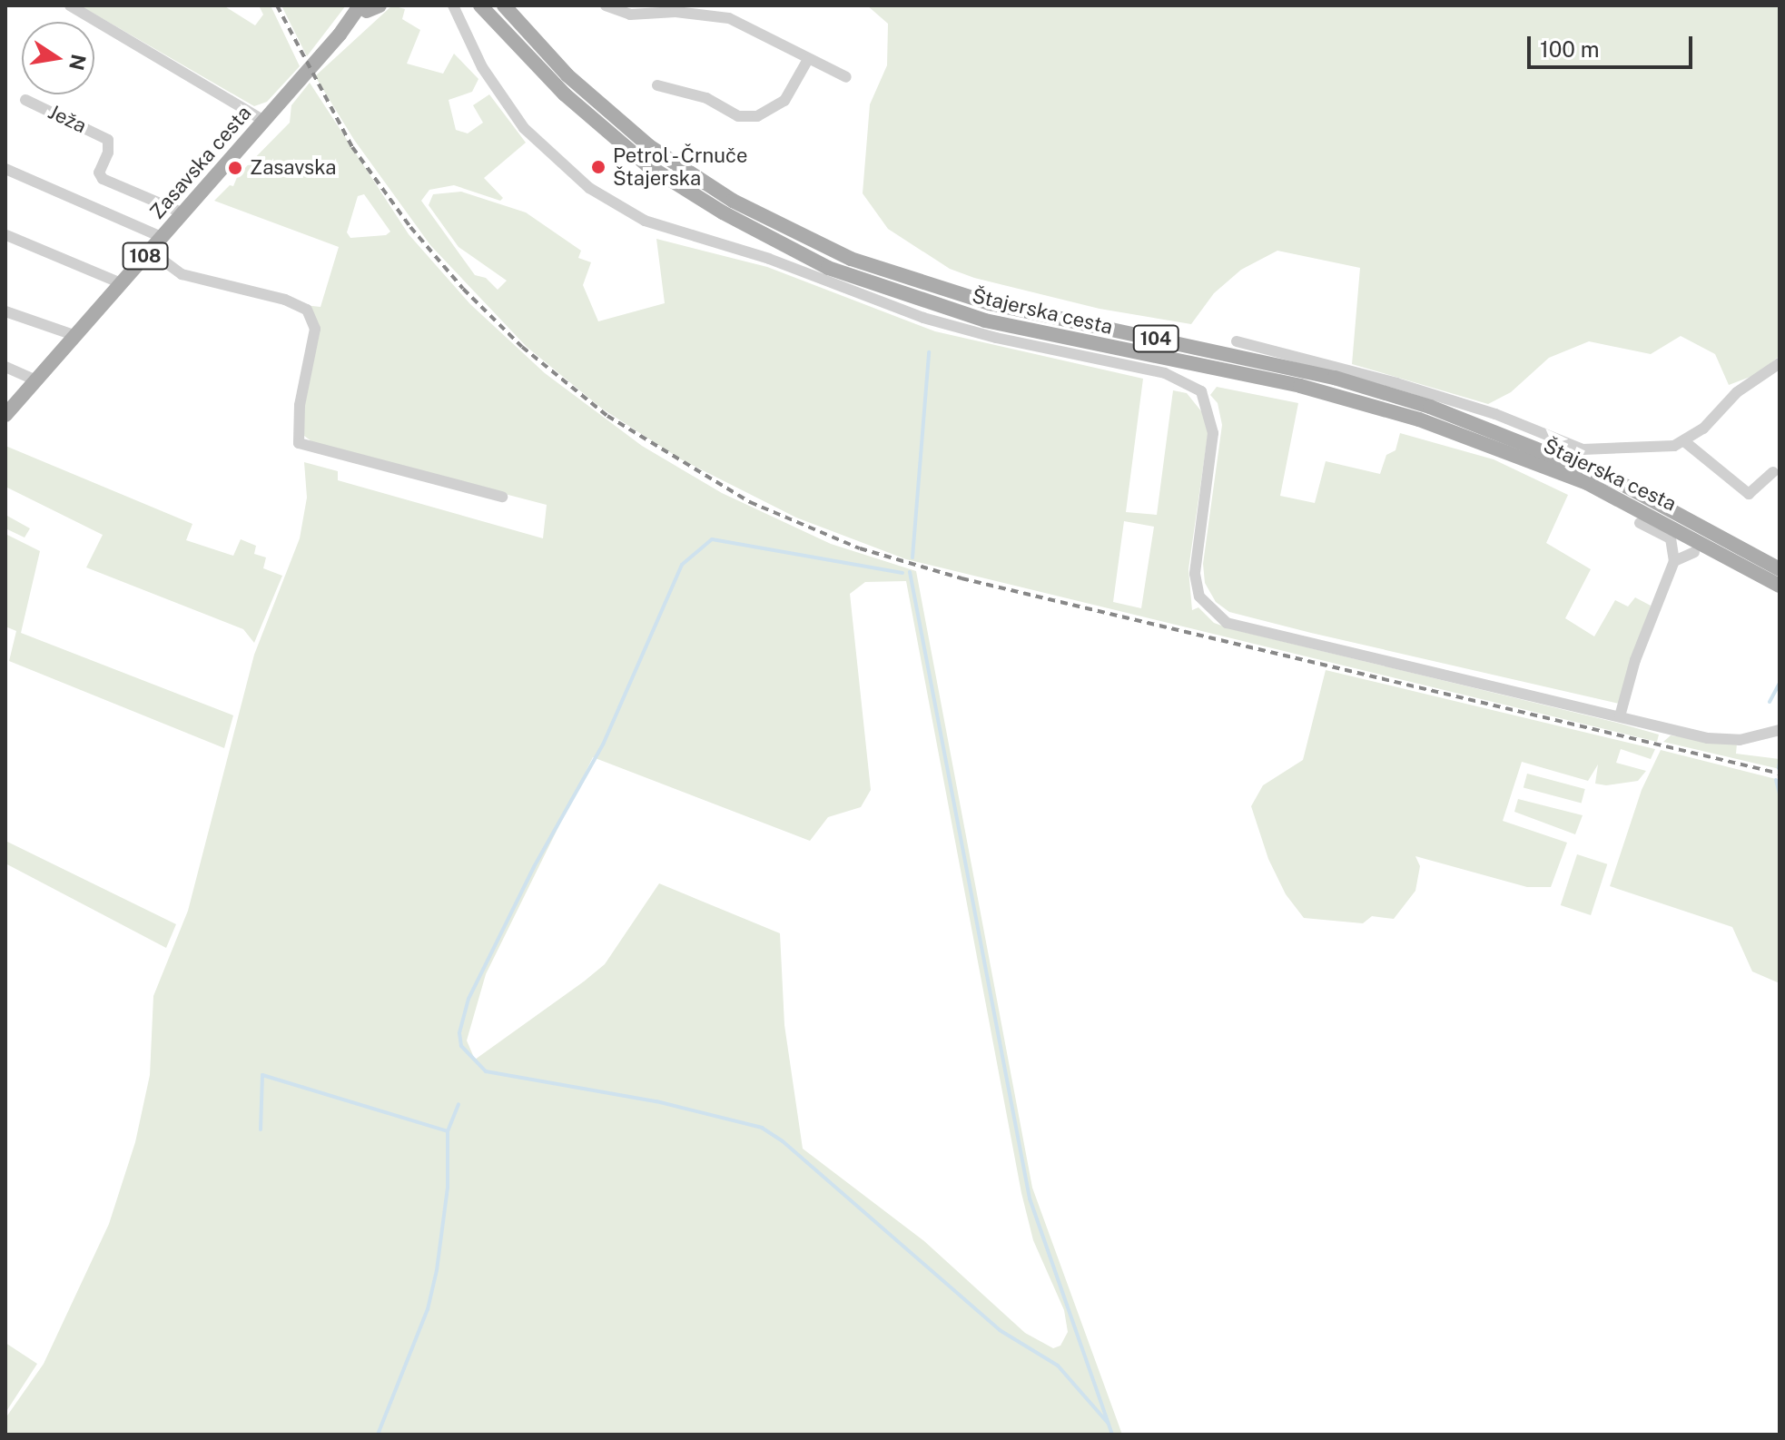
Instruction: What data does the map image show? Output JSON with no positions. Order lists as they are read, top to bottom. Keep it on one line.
{"streets":{"main road":["Zasavska cesta","108","Štajerska cesta","104"],"street":["Ježa"]},"crossings":[["Ježa","Zasavska cesta"]],"places":["Petrol - Črnuče Štajerska","Zasavska"],"scale_bar":"100 m","north":"right"}
